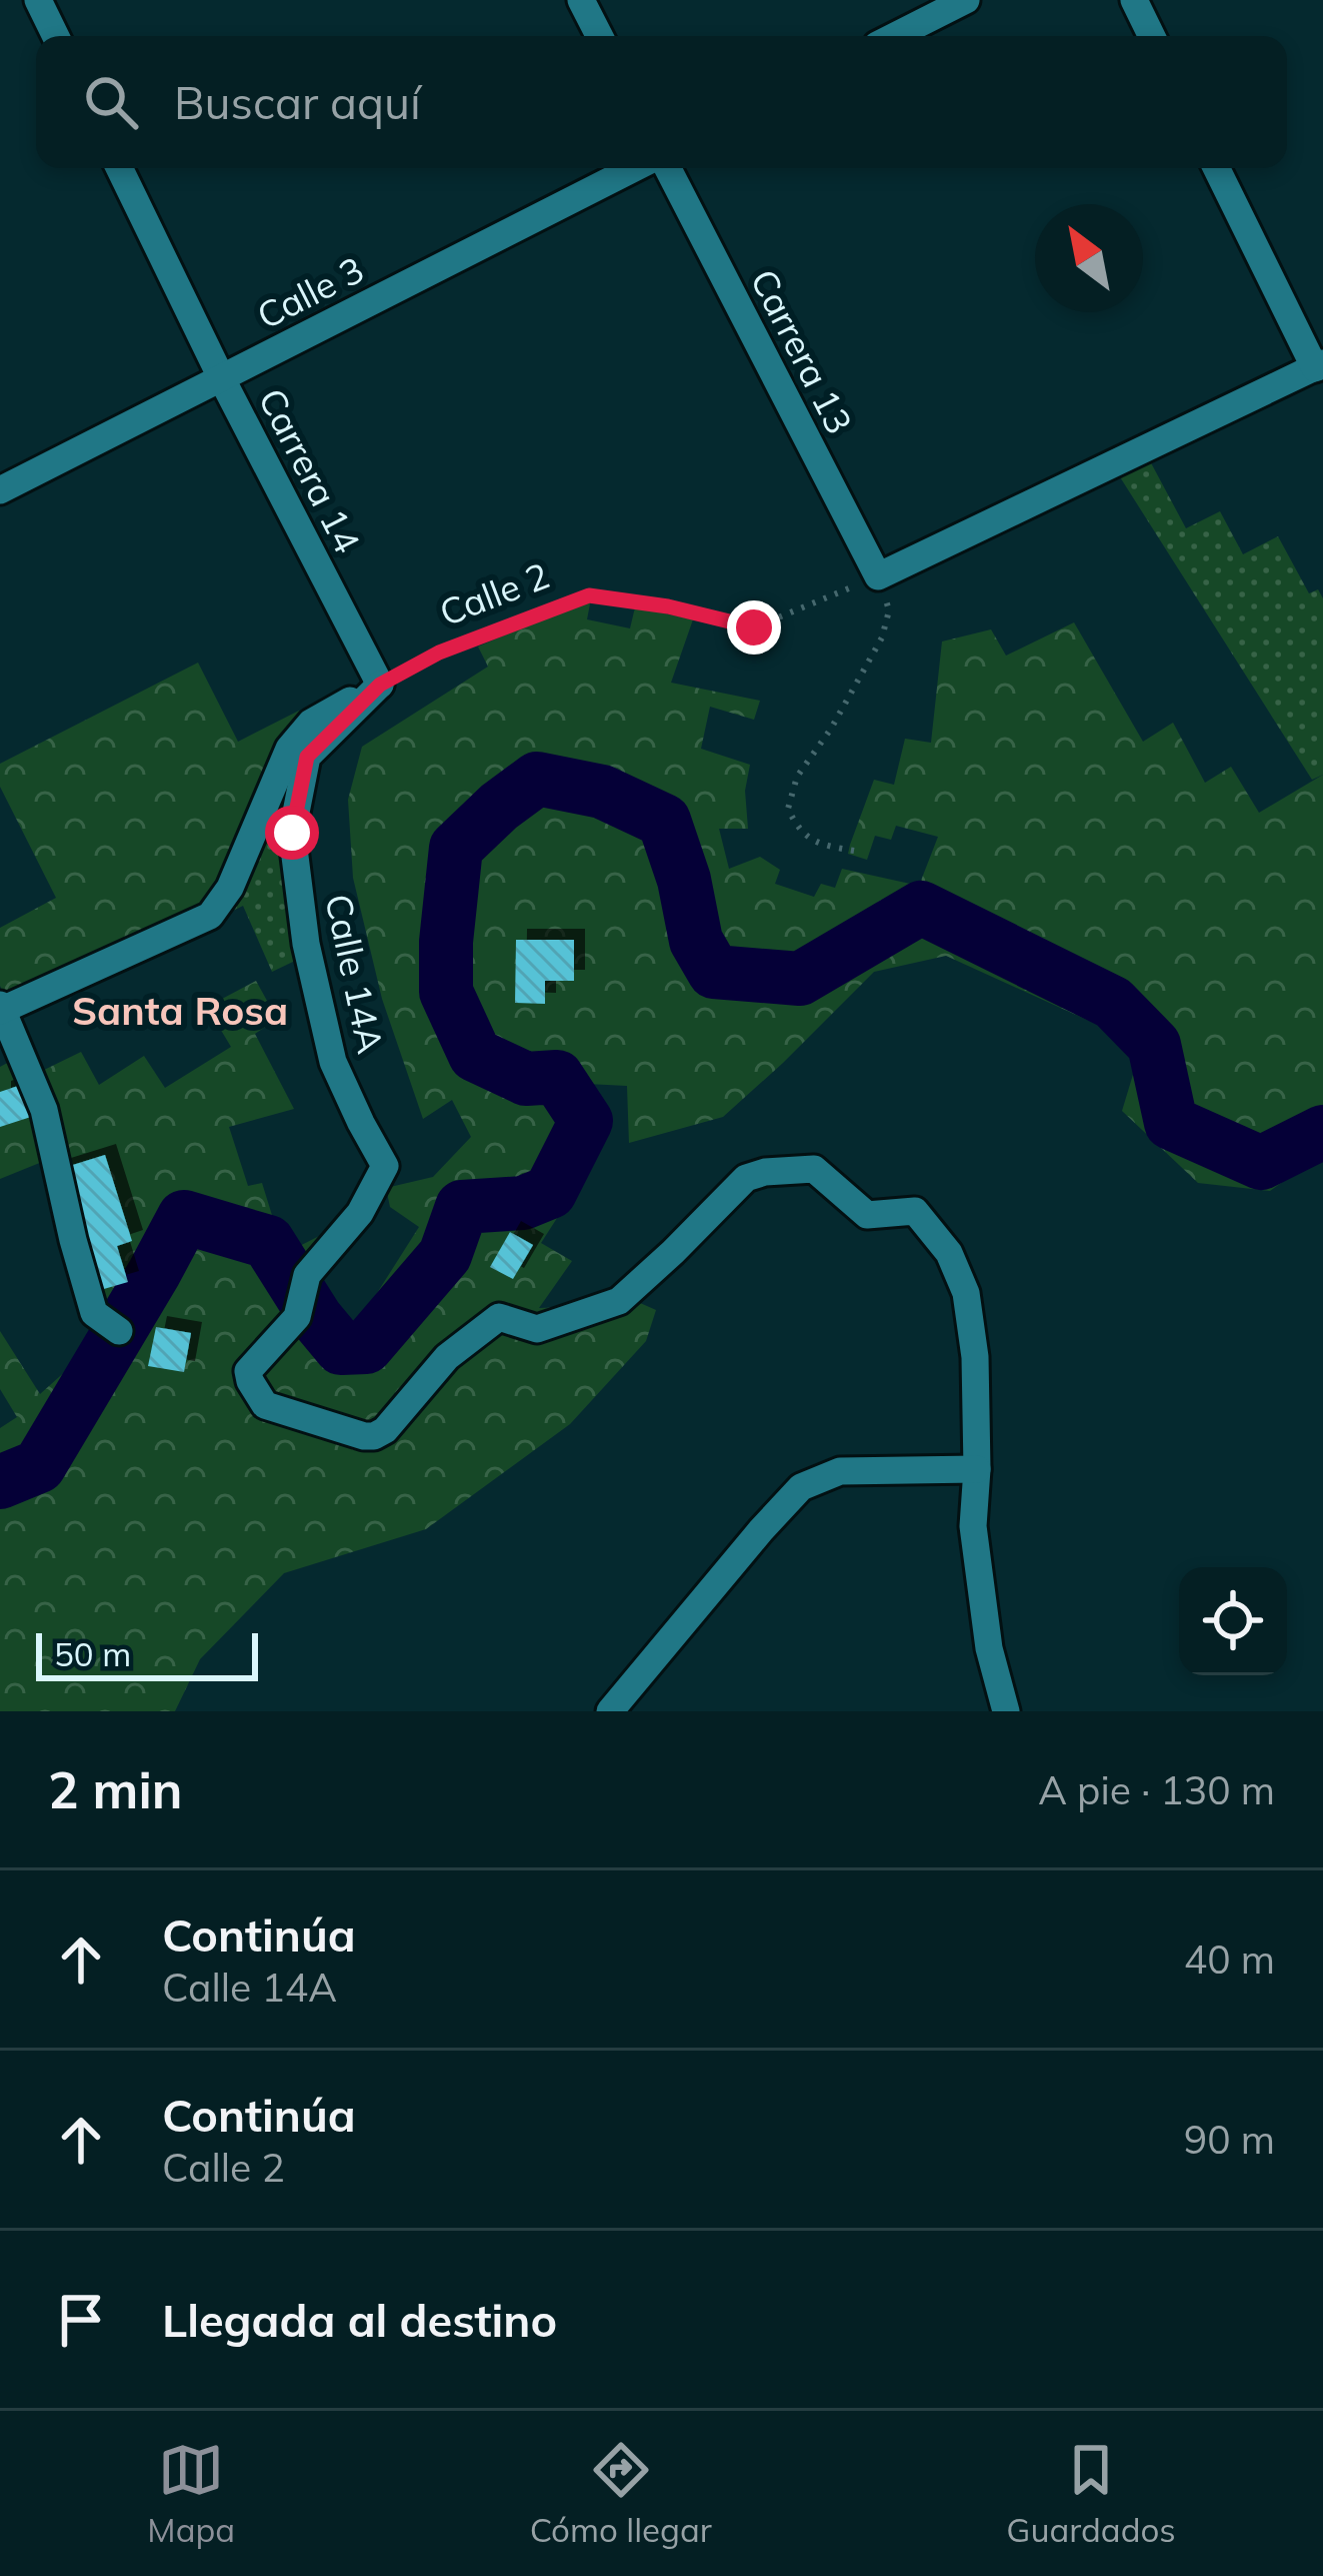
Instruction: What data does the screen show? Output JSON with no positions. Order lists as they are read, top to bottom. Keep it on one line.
{"streets":{"street":["Calle 3","Carrera 13","Carrera 14","Calle 14A"],"path":["Calle 2"]},"crossings":[["Calle 3","Carrera 14"],["Carrera 13","Calle 2"],["Carrera 14","Calle 2"],["Carrera 14","Calle 14A"],["Calle 2","Calle 14A"]],"districts":["Santa Rosa"],"scale_bar":"50 m","north":"top left","page":{"search":"Buscar aquí","scale":"50 m","heading":["2 min","A pie · 130 m"],"list":[["Continúa","Calle 14A","40 m"],["Continúa","Calle 2","90 m"],"Llegada al destino"],"nav":["Mapa","Cómo llegar","Guardados"]}}
